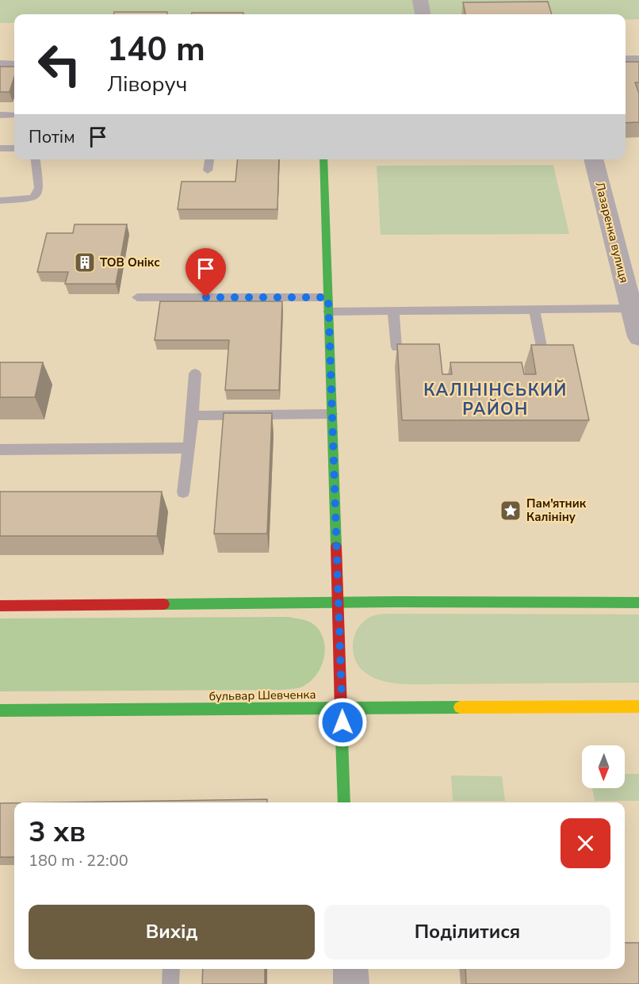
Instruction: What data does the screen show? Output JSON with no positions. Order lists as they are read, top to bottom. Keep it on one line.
{"streets":{"main road":["бульвар Шевченка"],"street":["Лазаренка вулиця"]},"districts":["КАЛІНІНСЬКИЙ РАЙОН"],"places":{"building":["ТОВ Онікс"],"place":["Пам'ятник Калініну"]},"north":"bottom","page":{"turn":["140 m","Ліворуч"],"then":"Потім","heading":["3 хв","180 m · 22:00"],"buttons":["Вихід","Поділитися"]}}
